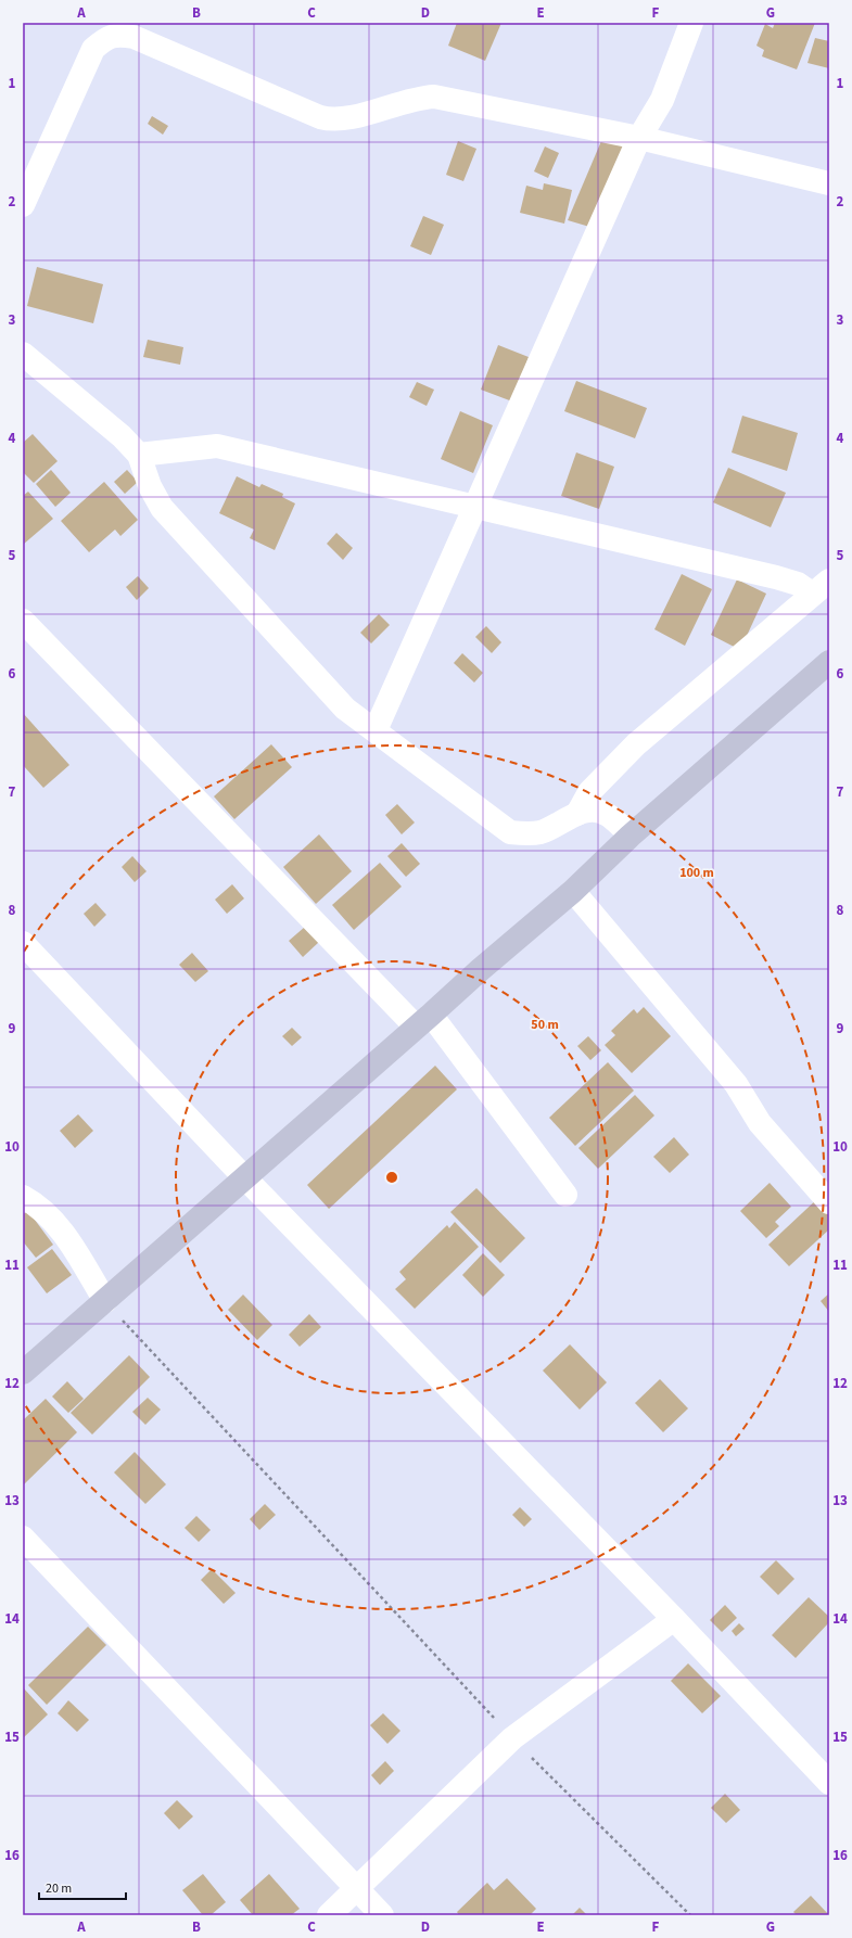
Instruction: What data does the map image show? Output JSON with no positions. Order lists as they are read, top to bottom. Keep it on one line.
{"scale_bar":"20 m","grid":{"columns":["A","B","C","D","E","F","G"],"rows":["1","2","3","4","5","6","7","8","9","10","11","12","13","14","15","16"]},"rings":["100 m","50 m"]}
